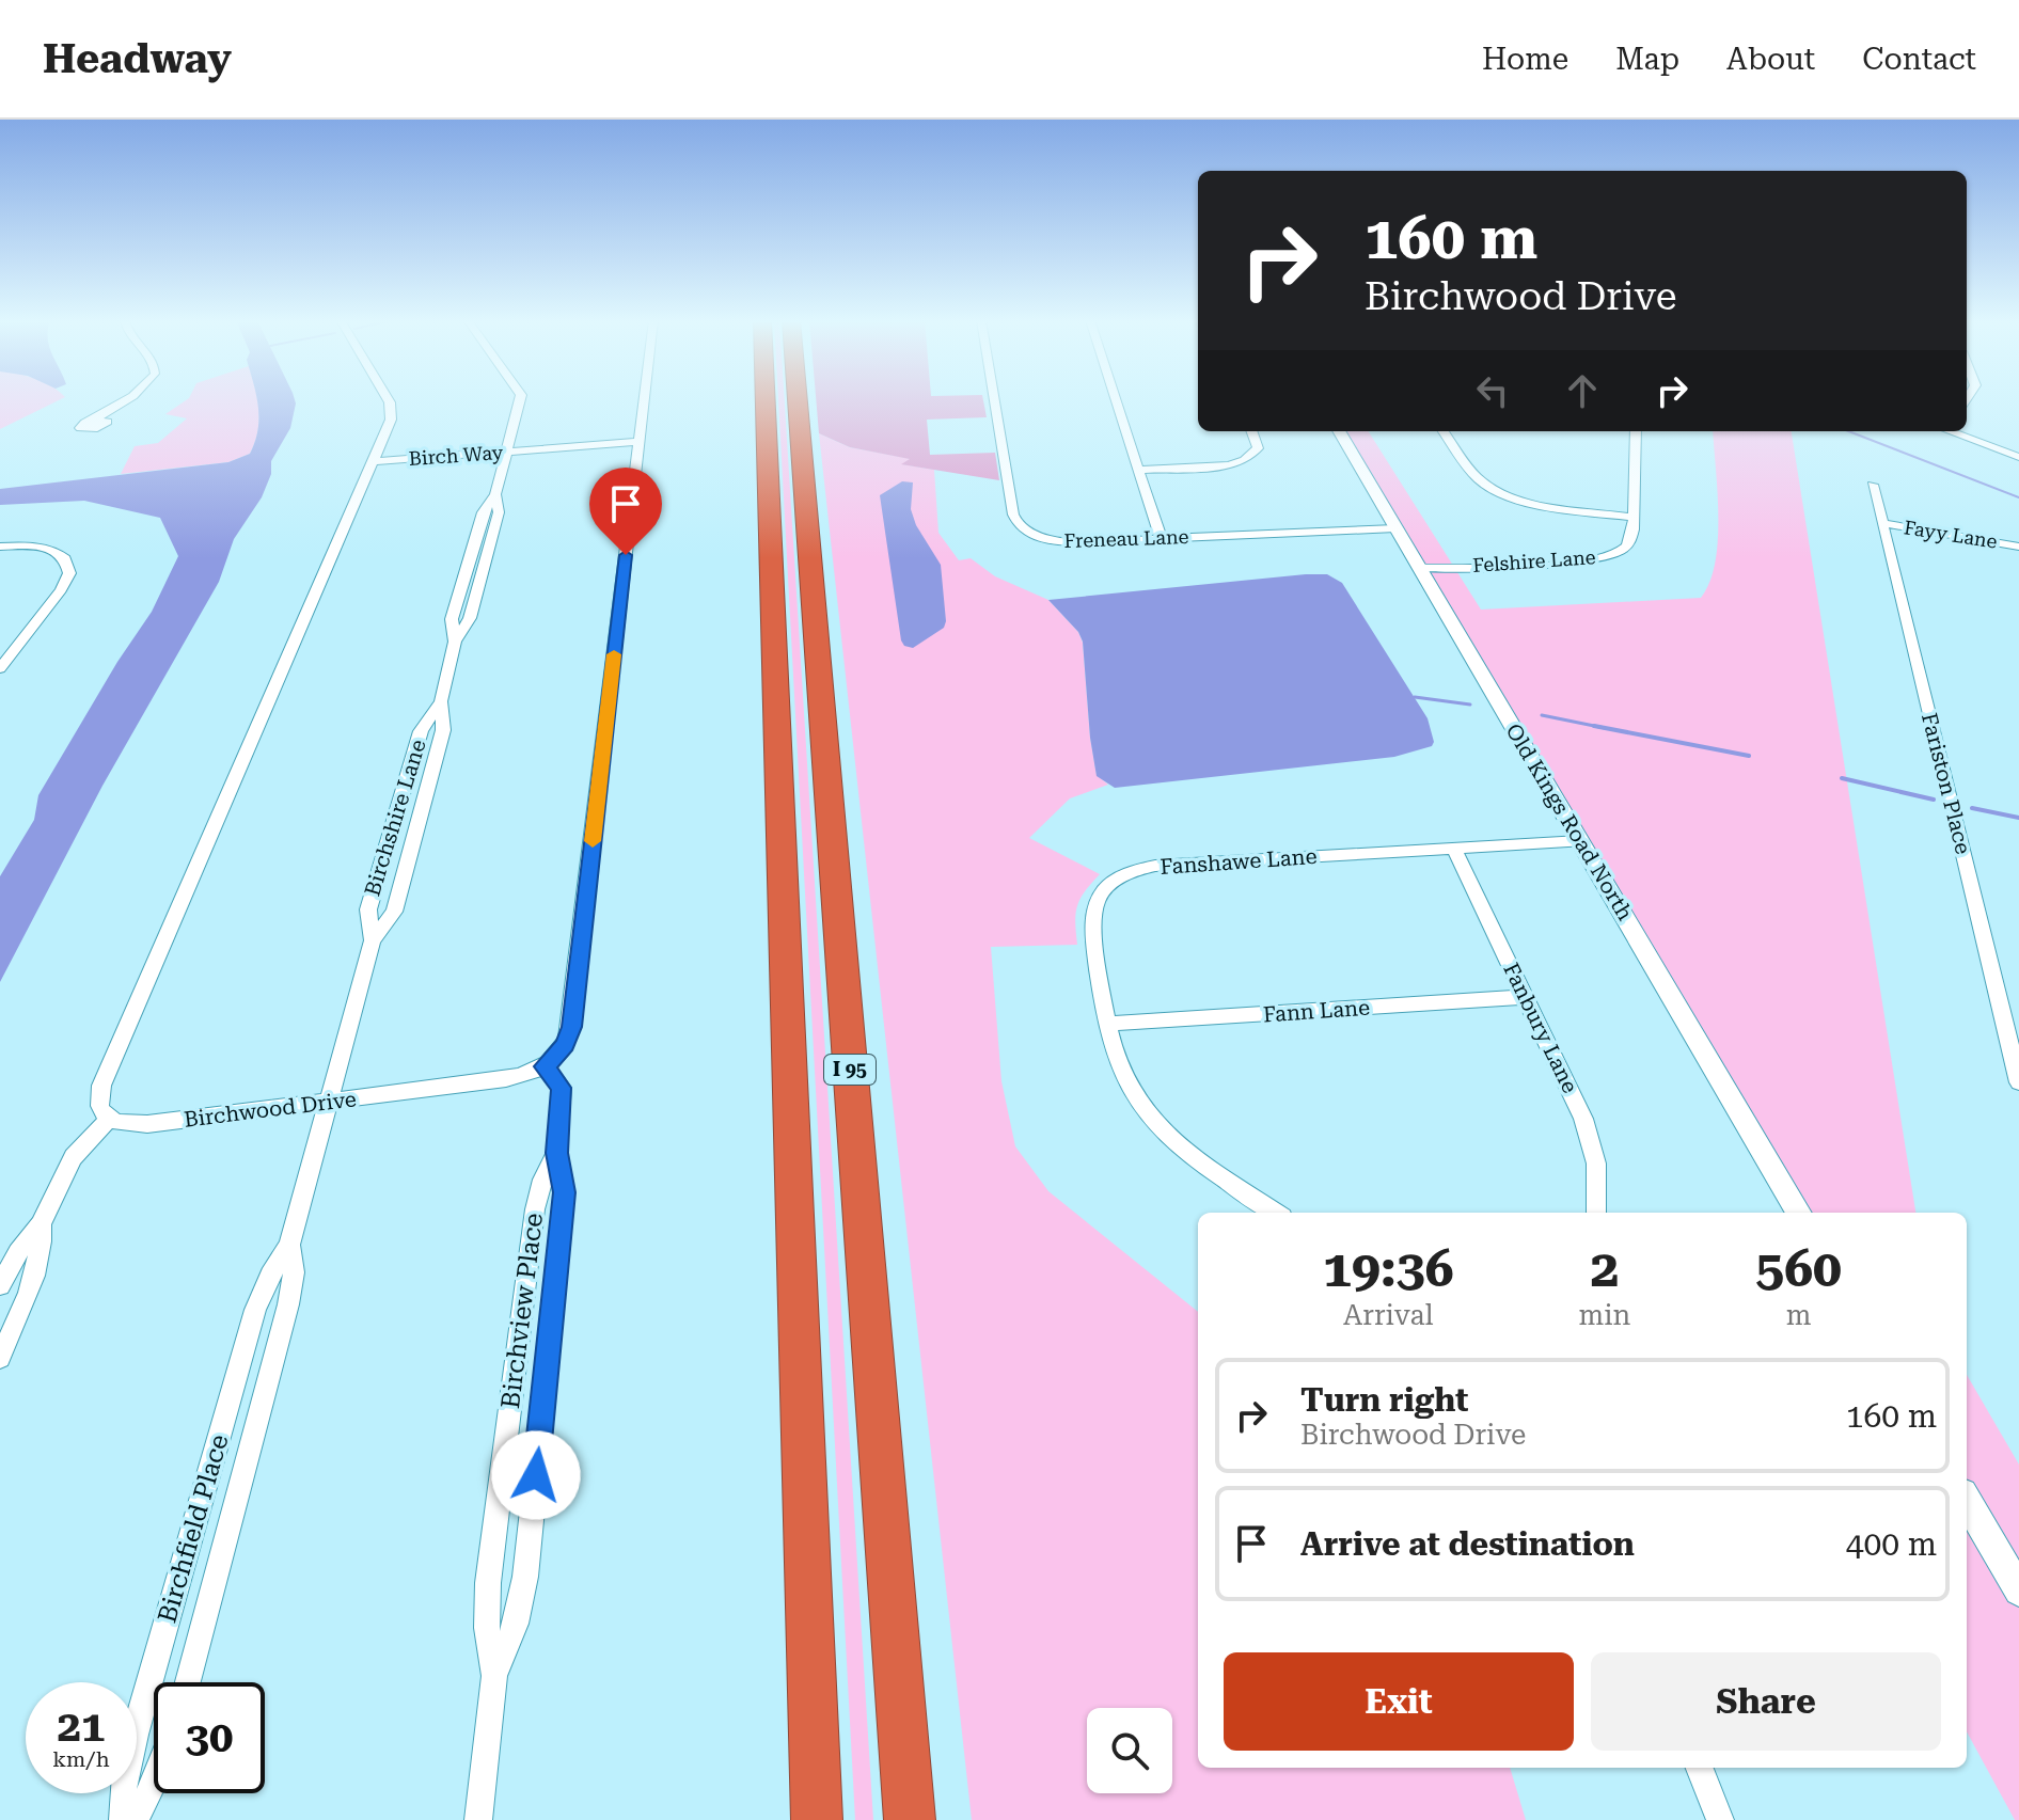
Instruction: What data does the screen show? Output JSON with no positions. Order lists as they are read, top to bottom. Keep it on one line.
{"streets":{"highway":["I 95"],"street":["Birch Way","Fayy Lane","Freneau Lane","Felshire Lane","Fariston Place","Birchshire Lane","Old Kings Road North","Fanshawe Lane","Fann Lane","Fanbury Lane","Birchwood Drive","Birchview Place","Birchfield Place"]},"crossings":[["Birch Way","Birchshire Lane"],["Fayy Lane","Fariston Place"],["Freneau Lane","Old Kings Road North"],["Felshire Lane","Old Kings Road North"],["Birchshire Lane","Birchwood Drive"],["Birchshire Lane","Birchfield Place"],["Old Kings Road North","Fanshawe Lane"],["Fanshawe Lane","Fann Lane"],["Fanshawe Lane","Fanbury Lane"],["Fann Lane","Fanbury Lane"],["Birchwood Drive","Birchview Place"],["Birchwood Drive","Birchfield Place"]],"page":{"header":"Headway","nav":["Home","Map","About","Contact"],"turn":["160 m","Birchwood Drive"],"eta":["19:36","Arrival","2","min","560","m"],"list":[{"name":"Turn right","note":"Birchwood Drive","value":"160 m"},{"name":"Arrive at destination","value":"400 m"}],"buttons":["Exit","Share"],"speed":"21 km/h","limit":"30"}}
